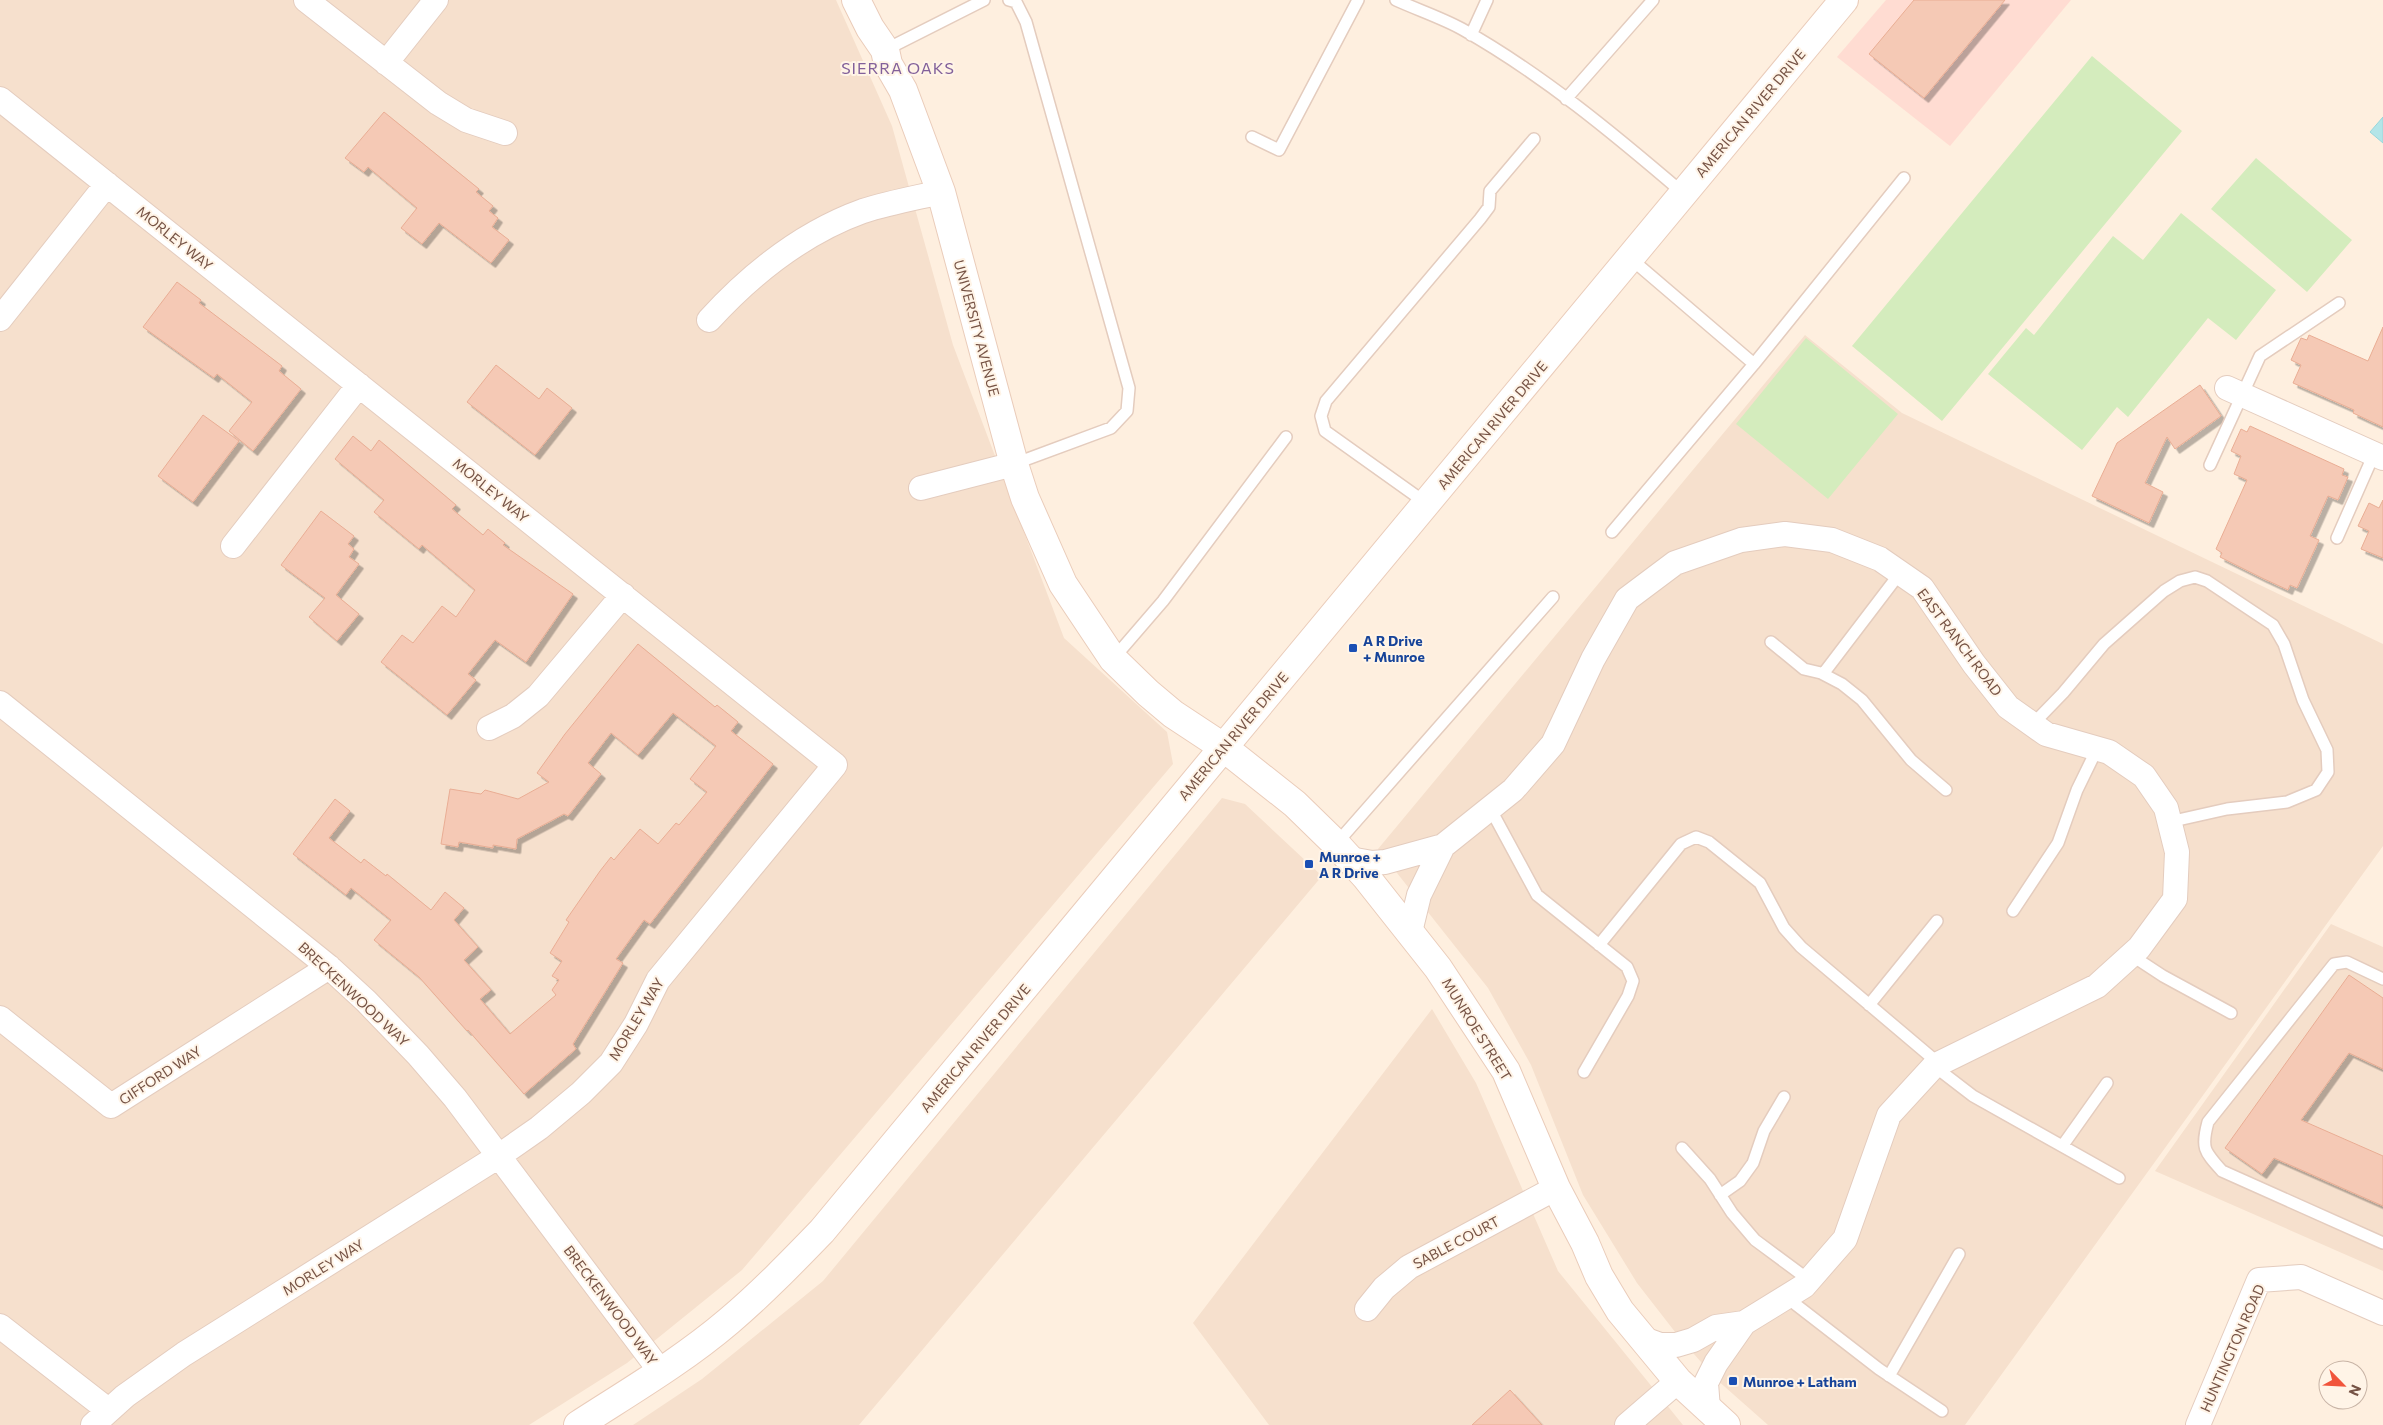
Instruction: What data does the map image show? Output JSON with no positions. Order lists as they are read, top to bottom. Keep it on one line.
{"streets":{"street":["AMERICAN RIVER DRIVE","MORLEY WAY","UNIVERSITY AVENUE","EAST RANCH ROAD","BRECKENWOOD WAY","MUNROE STREET","GIFFORD WAY","SABLE COURT","HUNTINGTON ROAD"]},"crossings":[["AMERICAN RIVER DRIVE","UNIVERSITY AVENUE"],["AMERICAN RIVER DRIVE","BRECKENWOOD WAY"],["AMERICAN RIVER DRIVE","MUNROE STREET"],["MORLEY WAY","BRECKENWOOD WAY"],["UNIVERSITY AVENUE","MUNROE STREET"],["EAST RANCH ROAD","MUNROE STREET"],["BRECKENWOOD WAY","GIFFORD WAY"],["MUNROE STREET","SABLE COURT"]],"districts":["SIERRA OAKS"],"places":{"transit":["A R Drive + Munroe","Munroe + A R Drive","Munroe + Latham"]},"north":"bottom right"}
